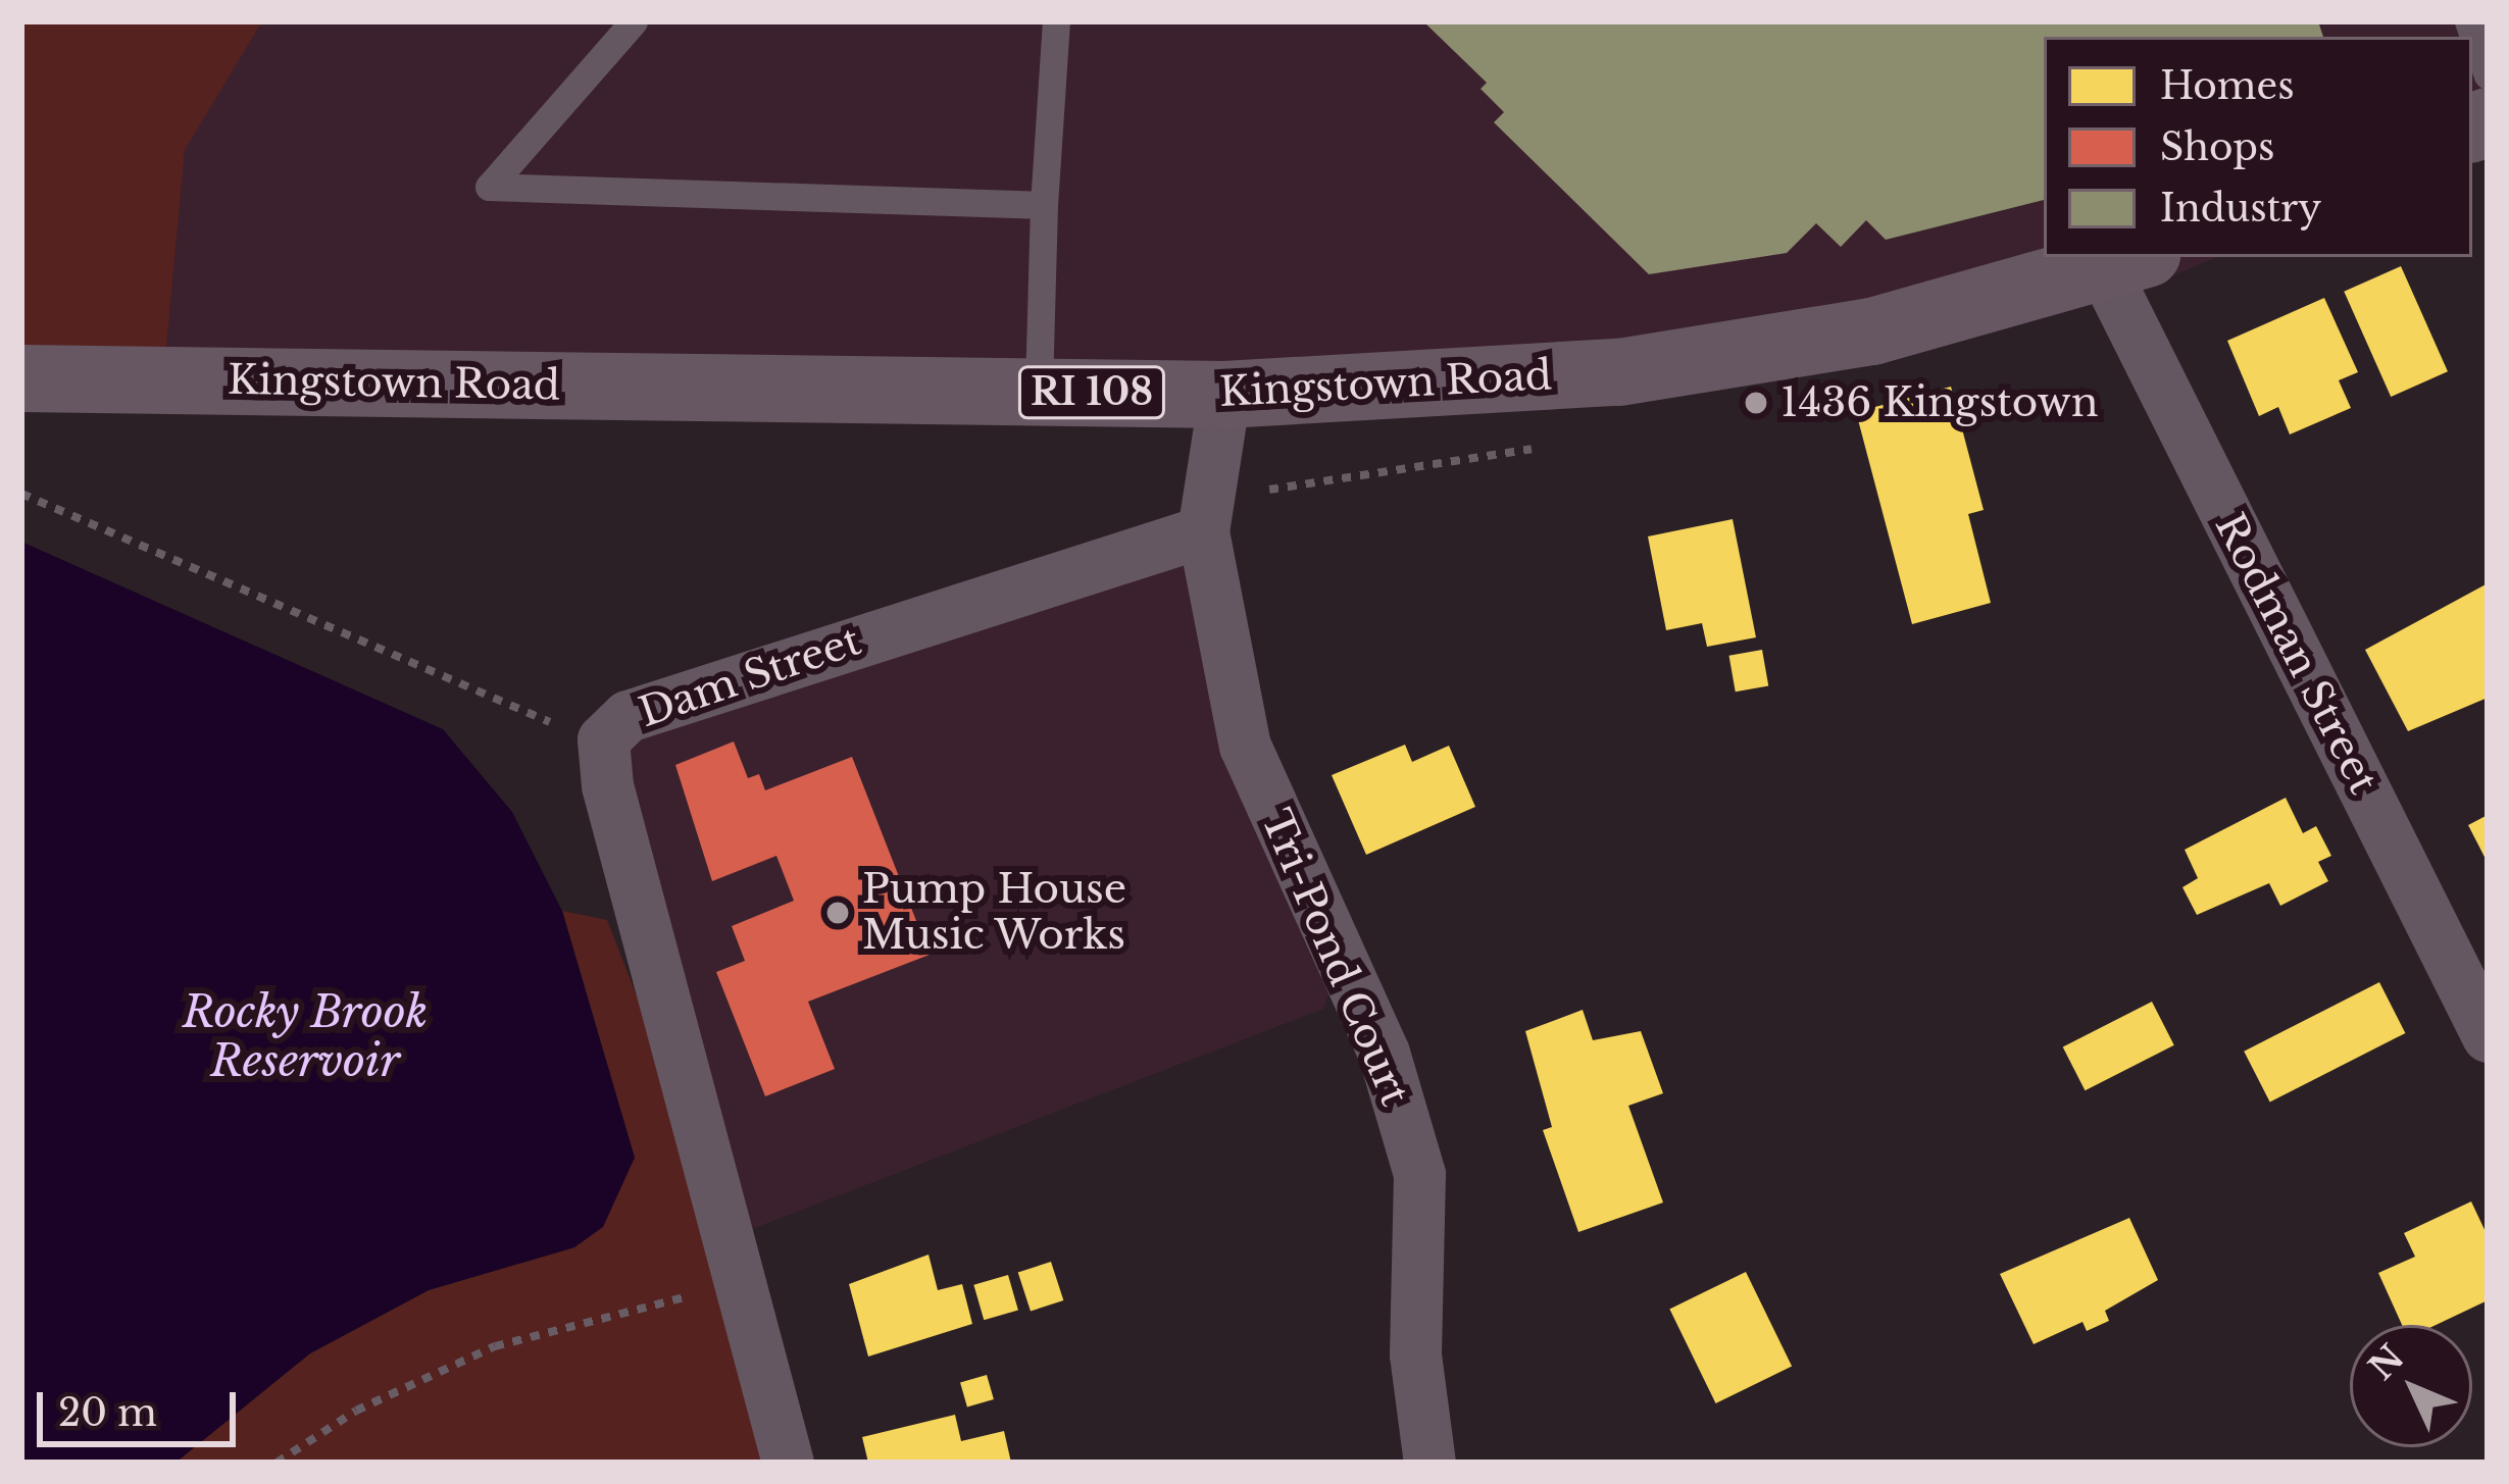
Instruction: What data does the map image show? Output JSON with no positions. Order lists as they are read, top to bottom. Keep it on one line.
{"streets":{"main road":["Kingstown Road","RI 108"],"street":["Rodman Street","Dam Street","Tri-Pond Court"]},"crossings":[["Kingstown Road","Rodman Street"],["Dam Street","Tri-Pond Court"]],"water":["Rocky Brook Reservoir"],"places":["1436 Kingstown","Pump House Music Works"],"legend":["Homes","Shops","Industry"],"scale_bar":"20 m","north":"top left"}
